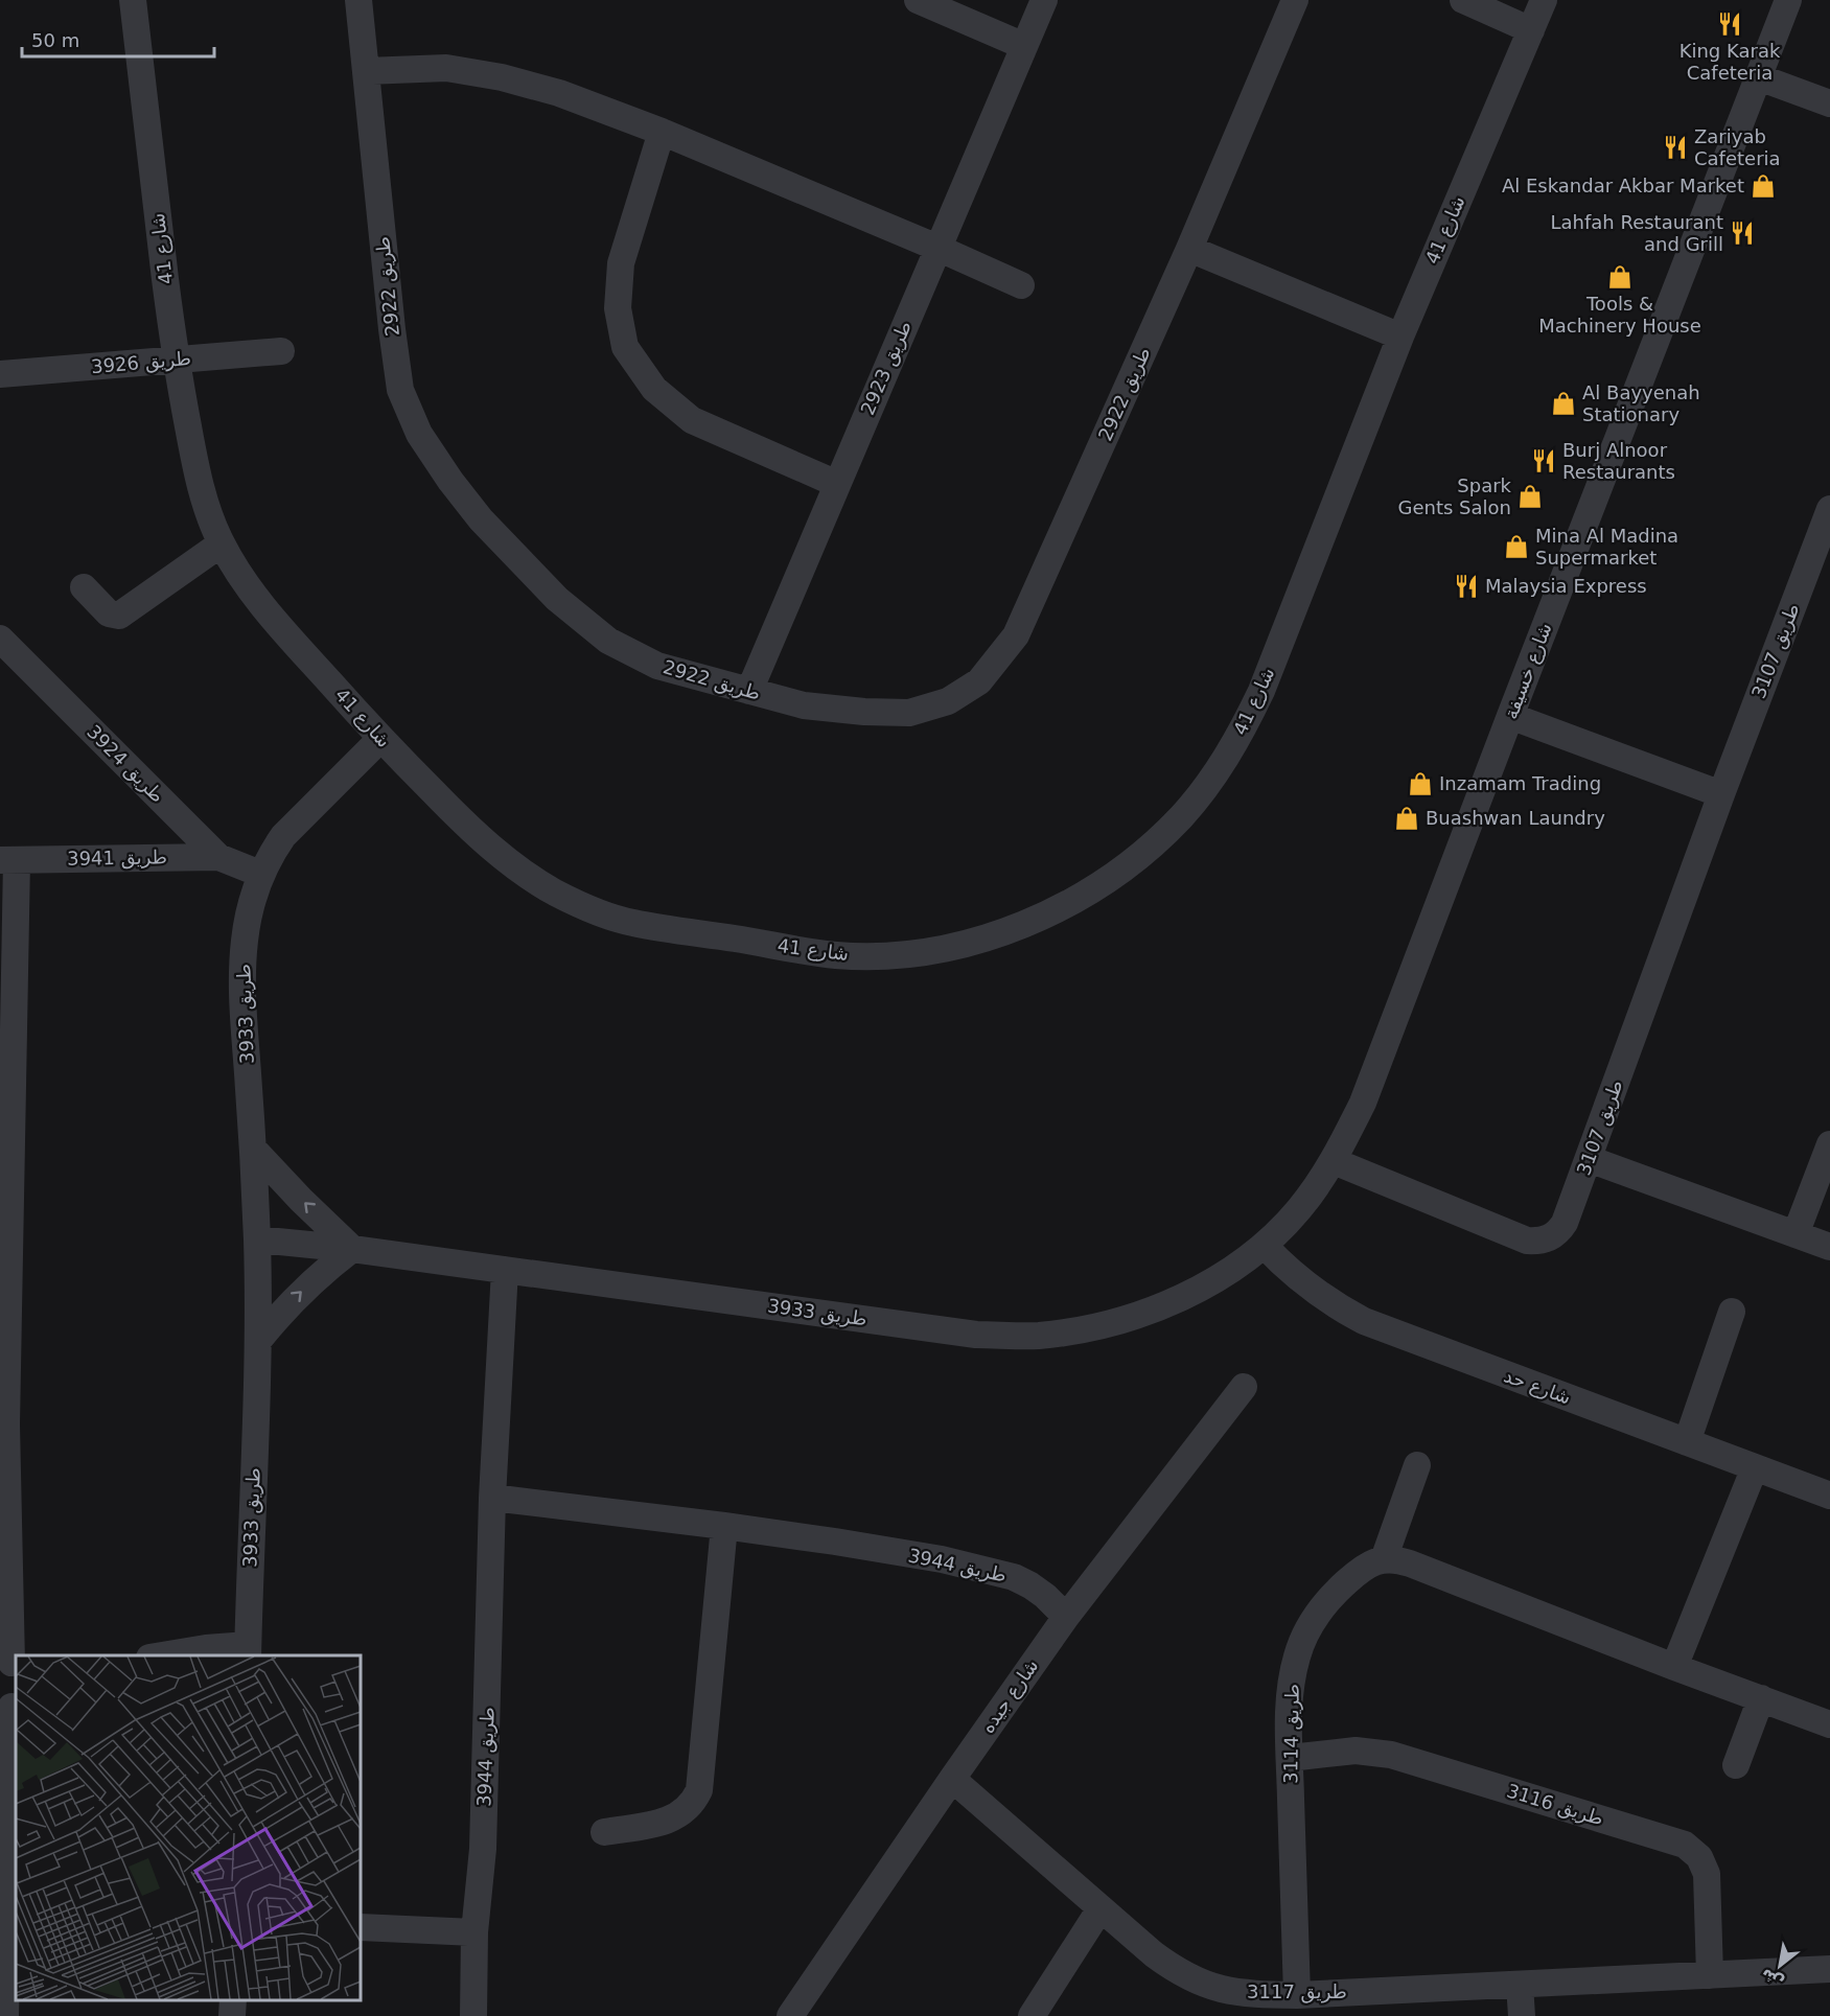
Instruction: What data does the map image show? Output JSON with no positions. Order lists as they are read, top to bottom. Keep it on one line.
{"streets":{"street":["شارع 41","طريق 2922","طريق 3926","طريق 2923","طريق 3107","شارع خسيفة","طريق 3924","طريق 3941","طريق 3933","شارع حد","طريق 3944","شارع جيده","طريق 3114","طريق 3116","طريق 3117"]},"crossings":[["شارع 41","طريق 3926"],["شارع 41","طريق 3933"],["طريق 2922","طريق 2923"],["طريق 3107","شارع خسيفة"],["شارع خسيفة","طريق 3933"],["شارع خسيفة","شارع حد"],["طريق 3924","طريق 3941"],["طريق 3924","طريق 3933"],["طريق 3933","شارع حد"],["طريق 3933","طريق 3944"],["طريق 3944","شارع جيده"],["شارع جيده","طريق 3117"],["طريق 3114","طريق 3116"],["طريق 3114","طريق 3117"],["طريق 3116","طريق 3117"]],"places":{"restaurant":["King Karak Cafeteria","Zariyab Cafeteria","Lahfah Restaurant and Grill","Burj Alnoor Restaurants","Malaysia Express"],"shop":["Al Eskandar Akbar Market","Tools & Machinery House","Al Bayyenah Stationary","Spark Gents Salon","Mina Al Madina Supermarket","Inzamam Trading","Buashwan Laundry"]},"scale_bar":"50 m","north":"bottom left"}
